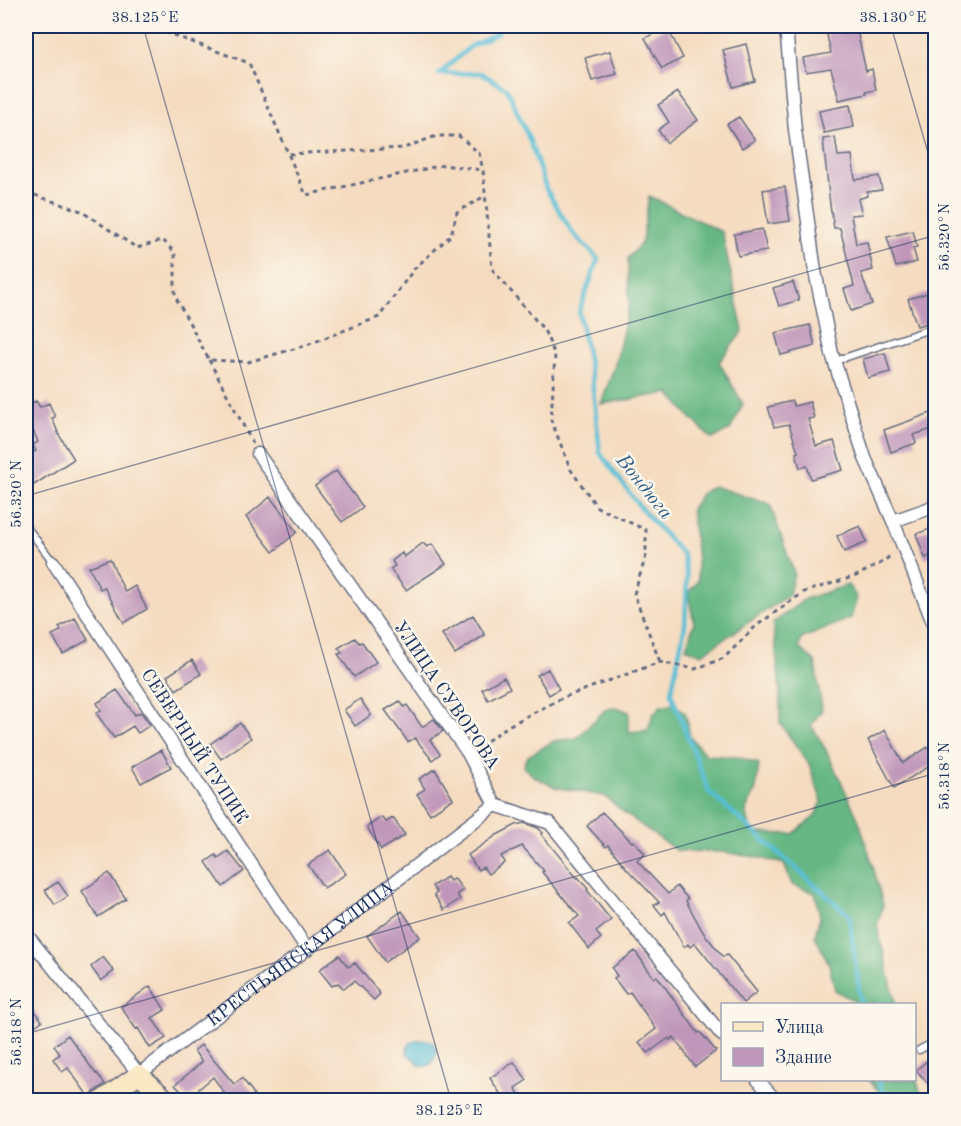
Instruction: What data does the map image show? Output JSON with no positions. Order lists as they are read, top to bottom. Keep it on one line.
{"streets":{"street":["УЛИЦА СУВОРОВА","СЕВЕРНЫЙ ТУПИК","КРЕСТЬЯНСКАЯ УЛИЦА"]},"crossings":[["УЛИЦА СУВОРОВА","КРЕСТЬЯНСКАЯ УЛИЦА"],["СЕВЕРНЫЙ ТУПИК","КРЕСТЬЯНСКАЯ УЛИЦА"]],"water":["Вондюга"],"legend":["Улица","Здание"],"coordinates":["38.125°E","38.130°E","56.320°N","56.318°N"]}
